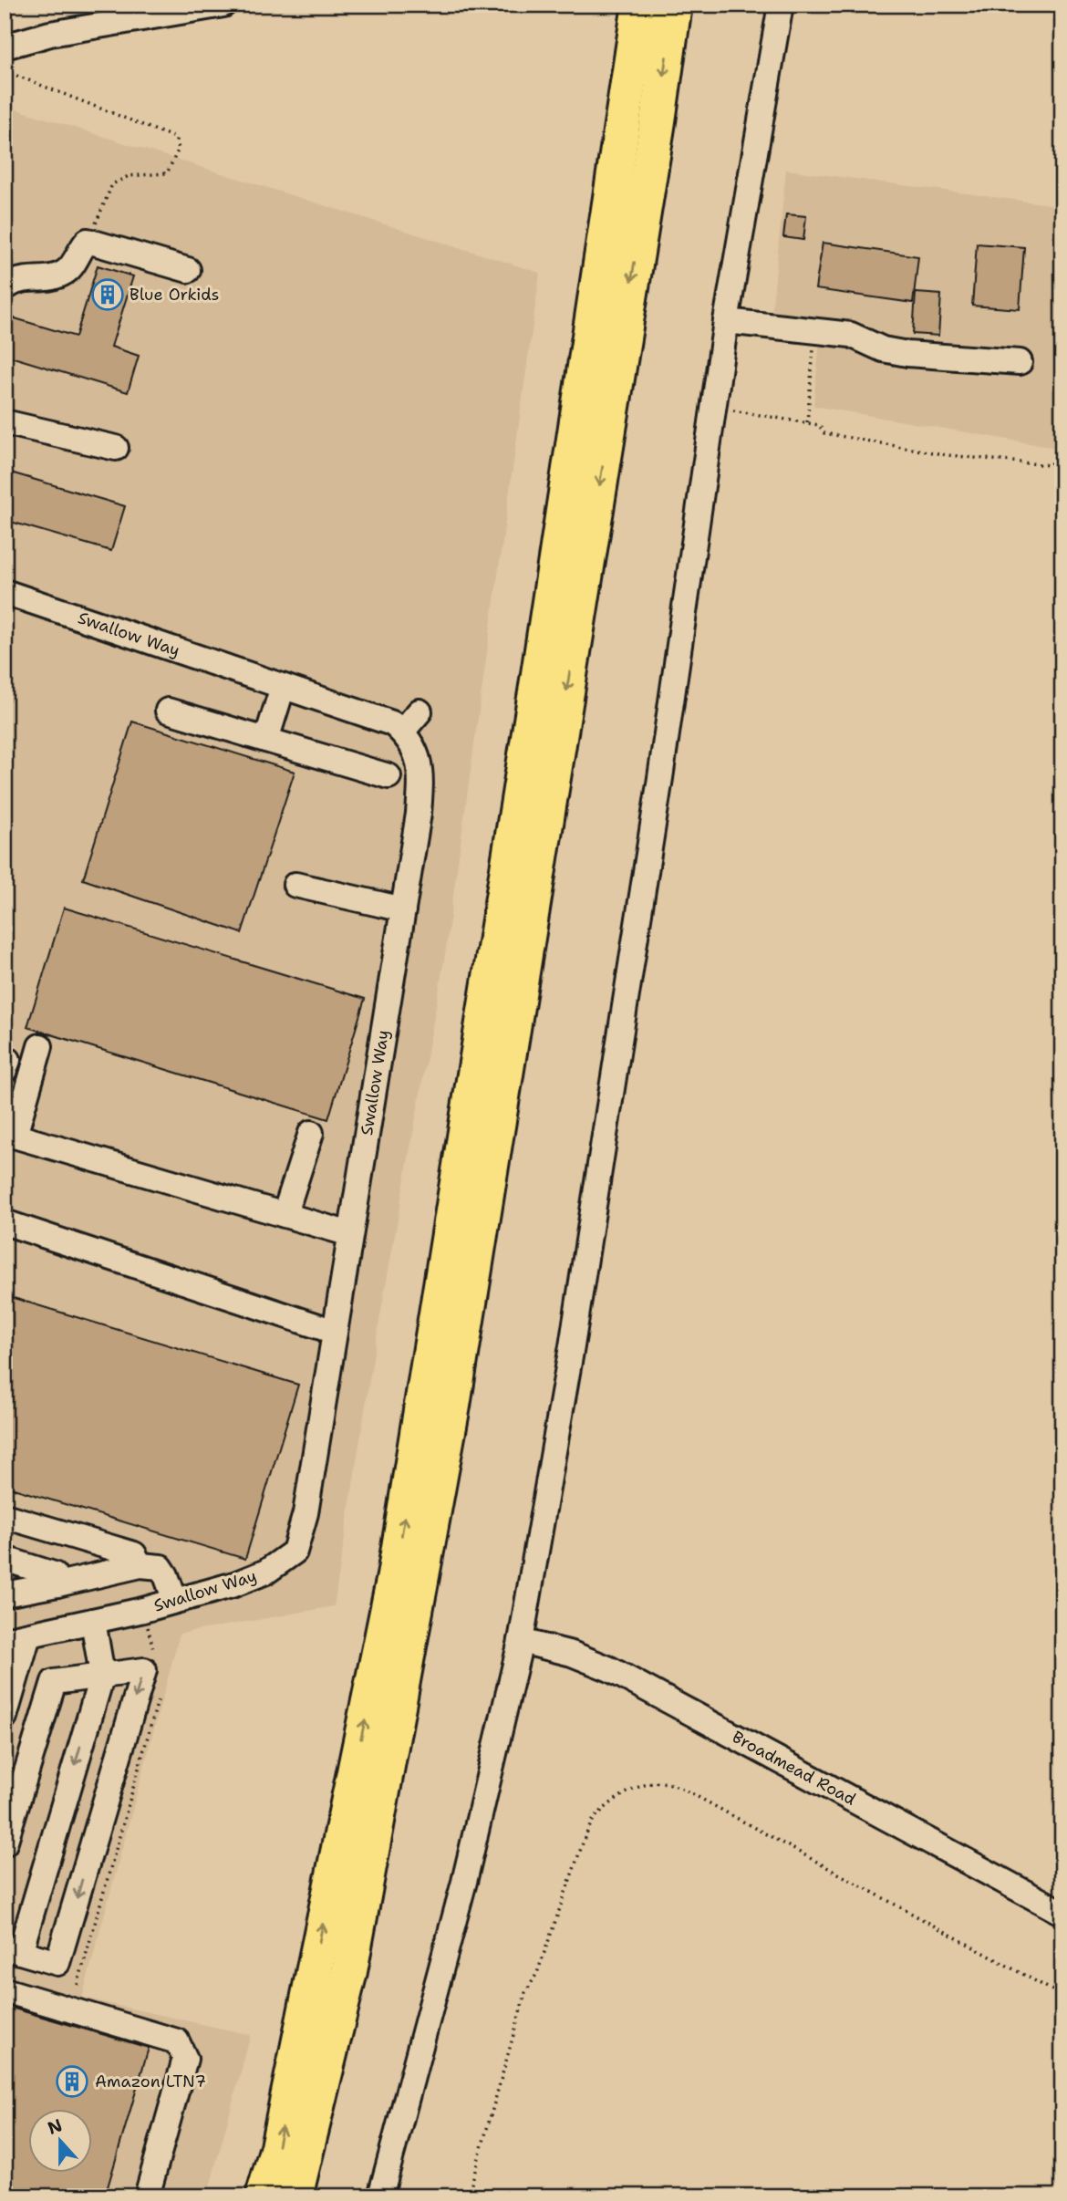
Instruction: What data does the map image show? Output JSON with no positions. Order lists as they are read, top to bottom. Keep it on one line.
{"streets":{"street":["Swallow Way","Broadmead Road"]},"places":{"building":["Blue Orkids","Amazon LTN7"]},"north":"top"}
